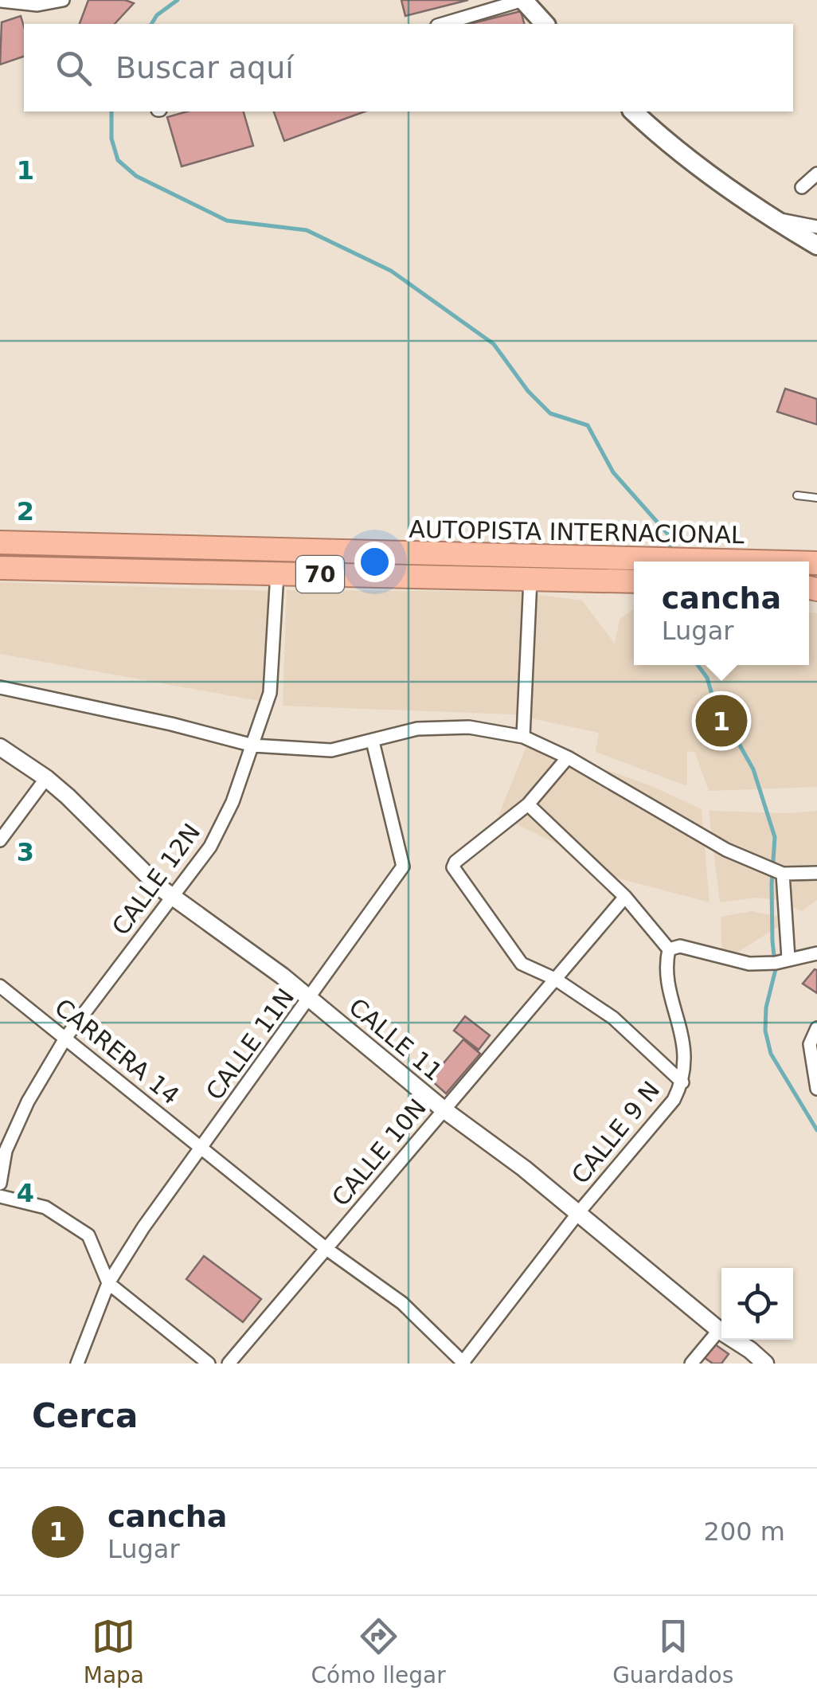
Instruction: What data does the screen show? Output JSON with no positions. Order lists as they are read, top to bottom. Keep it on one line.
{"streets":{"highway":["AUTOPISTA INTERNACIONAL","70"],"street":["CALLE 12N","CALLE 11","CALLE 11N","CARRERA 14","CALLE 9 N","CALLE 10N"]},"crossings":[["AUTOPISTA INTERNACIONAL","CALLE 12N"],["CALLE 12N","CALLE 11"],["CALLE 12N","CARRERA 14"],["CALLE 11","CALLE 11N"],["CALLE 11","CALLE 9 N"],["CALLE 11","CALLE 10N"],["CALLE 11N","CARRERA 14"],["CARRERA 14","CALLE 9 N"],["CARRERA 14","CALLE 10N"]],"page":{"search":"Buscar aquí","popup":["cancha","Lugar"],"pins":"1","heading":"Cerca","list":[{"mark":"1","name":"cancha","note":"Lugar","value":"200 m"}],"nav":["Mapa","Cómo llegar","Guardados"]},"grid":{"rows":["1","2","3","4"]}}
